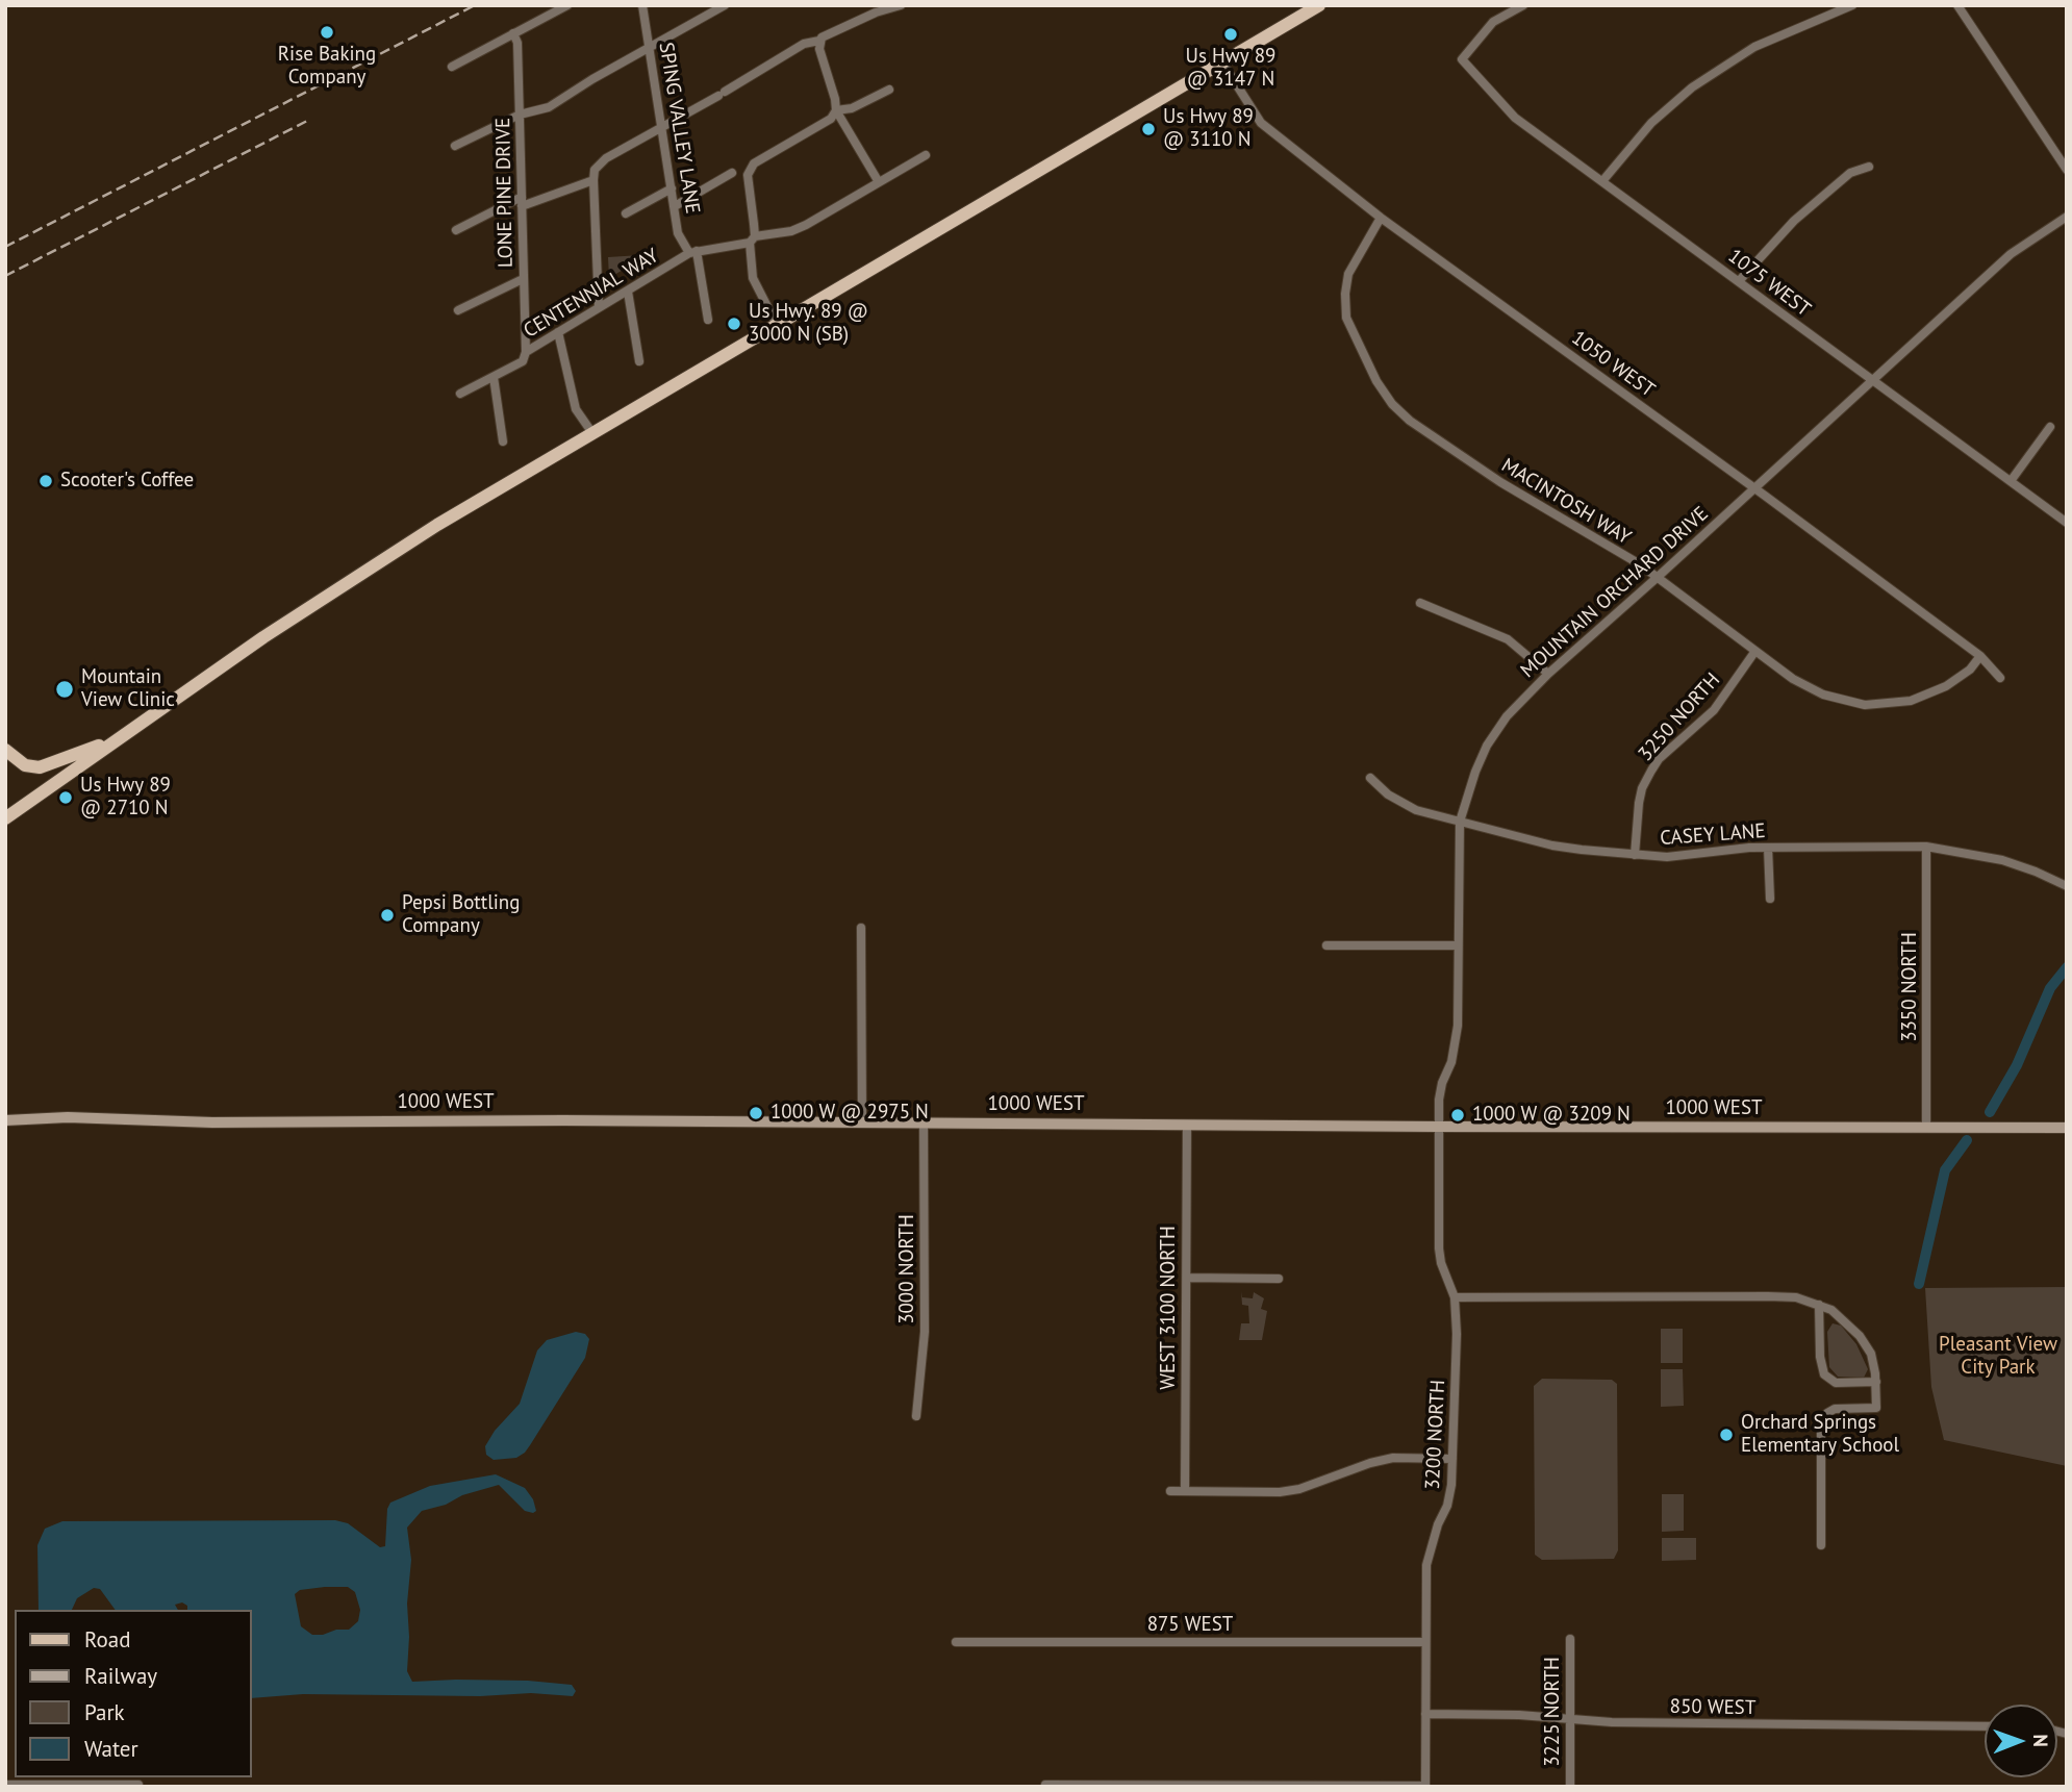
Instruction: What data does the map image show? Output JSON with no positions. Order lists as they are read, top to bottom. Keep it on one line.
{"streets":{"street":["SPING VALLEY LANE","LONE PINE DRIVE","1075 WEST","CENTENNIAL WAY","1050 WEST","MACINTOSH WAY","MOUNTAIN ORCHARD DRIVE","3250 NORTH","CASEY LANE","3350 NORTH","1000 WEST","3000 NORTH","WEST 3100 NORTH","3200 NORTH","875 WEST","850 WEST","3225 NORTH"]},"crossings":[["SPING VALLEY LANE","CENTENNIAL WAY"],["LONE PINE DRIVE","CENTENNIAL WAY"],["1075 WEST","MOUNTAIN ORCHARD DRIVE"],["1050 WEST","MACINTOSH WAY"],["1050 WEST","MOUNTAIN ORCHARD DRIVE"],["MACINTOSH WAY","MOUNTAIN ORCHARD DRIVE"],["MACINTOSH WAY","3250 NORTH"],["MOUNTAIN ORCHARD DRIVE","CASEY LANE"],["MOUNTAIN ORCHARD DRIVE","1000 WEST"],["MOUNTAIN ORCHARD DRIVE","3200 NORTH"],["3250 NORTH","CASEY LANE"],["CASEY LANE","3350 NORTH"],["3350 NORTH","1000 WEST"],["1000 WEST","3000 NORTH"],["1000 WEST","WEST 3100 NORTH"],["1000 WEST","3200 NORTH"],["3200 NORTH","875 WEST"],["3200 NORTH","850 WEST"],["850 WEST","3225 NORTH"]],"parks":["Pleasant View City Park"],"places":["Rise Baking Company","Us Hwy 89 @ 3147 N","Us Hwy 89 @ 3110 N","Us Hwy. 89 @ 3000 N (SB)","Scooter's Coffee","Mountain View Clinic","Us Hwy 89 @ 2710 N","Pepsi Bottling Company","1000 W @ 2975 N","1000 W @ 3209 N","Orchard Springs Elementary School"],"legend":["Road","Railway","Park","Water"],"north":"right"}
